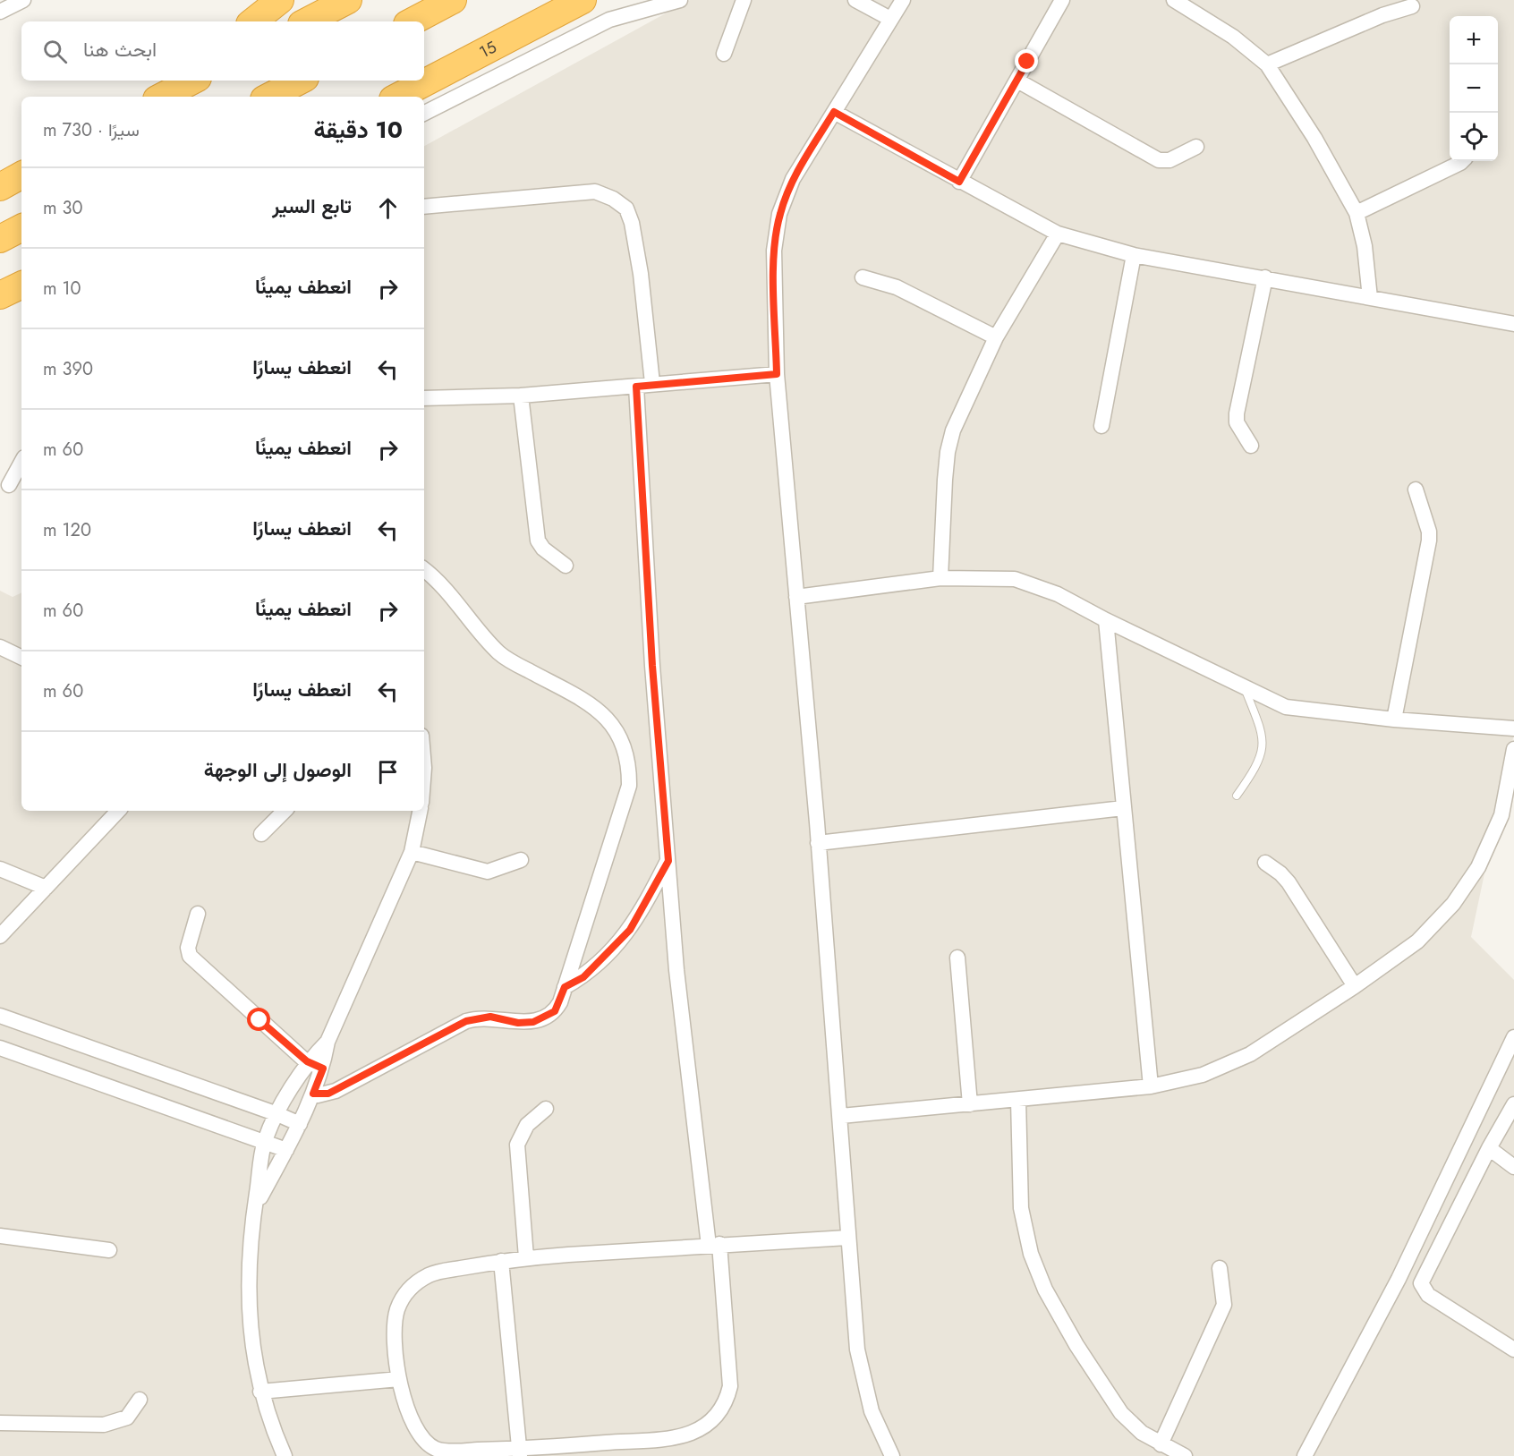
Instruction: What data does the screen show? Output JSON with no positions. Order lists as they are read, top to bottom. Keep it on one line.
{"streets":{"highway":["15"]},"page":{"map_buttons":["+","−"],"search":"ابحث هنا","heading":["10 دقيقة","سيرًا · 730 m"],"list":[["تابع السير","30 m"],["انعطف يمينًا","10 m"],["انعطف يسارًا","390 m"],["انعطف يمينًا","60 m"],["انعطف يسارًا","120 m"],["انعطف يمينًا","60 m"],["انعطف يسارًا","60 m"],"الوصول إلى الوجهة"]}}
